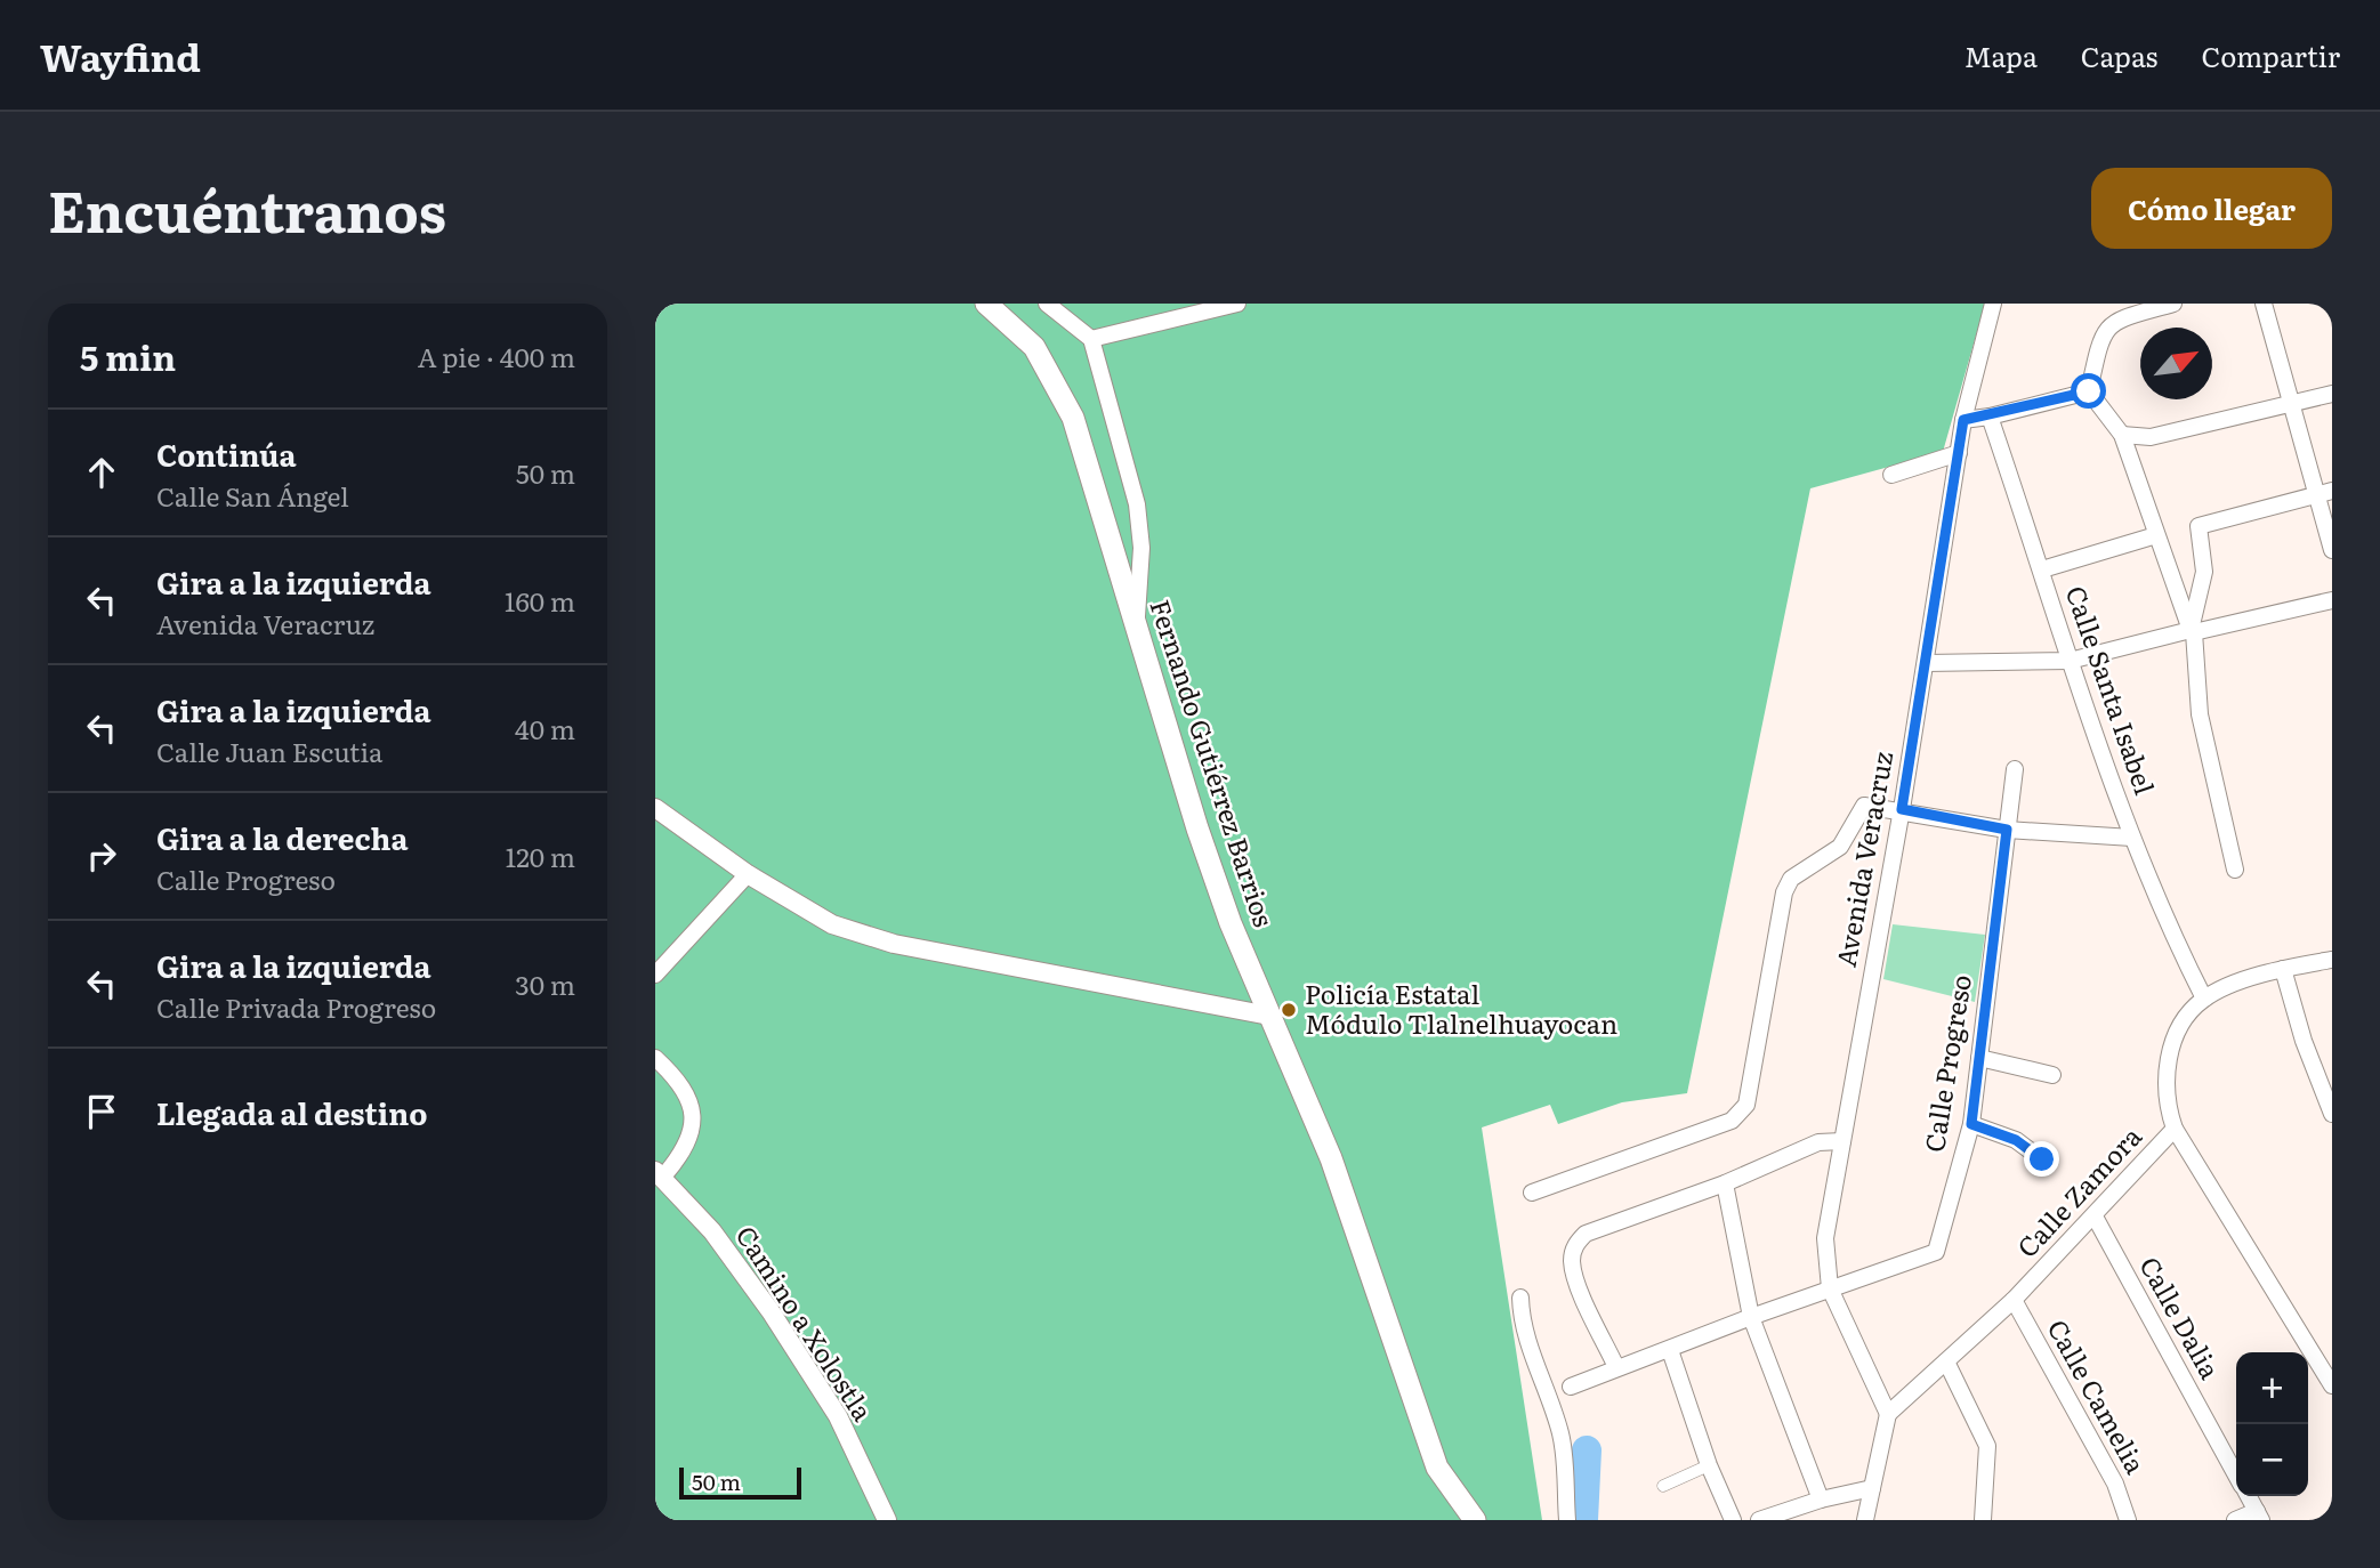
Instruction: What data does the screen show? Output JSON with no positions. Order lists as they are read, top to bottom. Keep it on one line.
{"streets":{"main road":["Fernando Gutiérrez Barrios"],"street":["Calle Santa Isabel","Avenida Veracruz","Calle Progreso","Calle Zamora","Calle Dalia","Camino a Xolostla","Calle Camelia"]},"crossings":[["Calle Santa Isabel","Calle Zamora"],["Avenida Veracruz","Calle Progreso"],["Avenida Veracruz","Calle Zamora"],["Calle Zamora","Calle Dalia"],["Calle Zamora","Calle Camelia"]],"places":["Policía Estatal Módulo Tlalnelhuayocan"],"scale_bar":"50 m","north":"top right","page":{"header":"Wayfind","nav":["Mapa","Capas","Compartir"],"title":"Encuéntranos","buttons":"Cómo llegar","heading":["5 min","A pie · 400 m"],"list":[["Continúa","Calle San Ángel","50 m"],["Gira a la izquierda","Avenida Veracruz","160 m"],["Gira a la izquierda","Calle Juan Escutia","40 m"],["Gira a la derecha","Calle Progreso","120 m"],["Gira a la izquierda","Calle Privada Progreso","30 m"],"Llegada al destino"],"map_buttons":["+","−"],"scale":"50 m"}}
